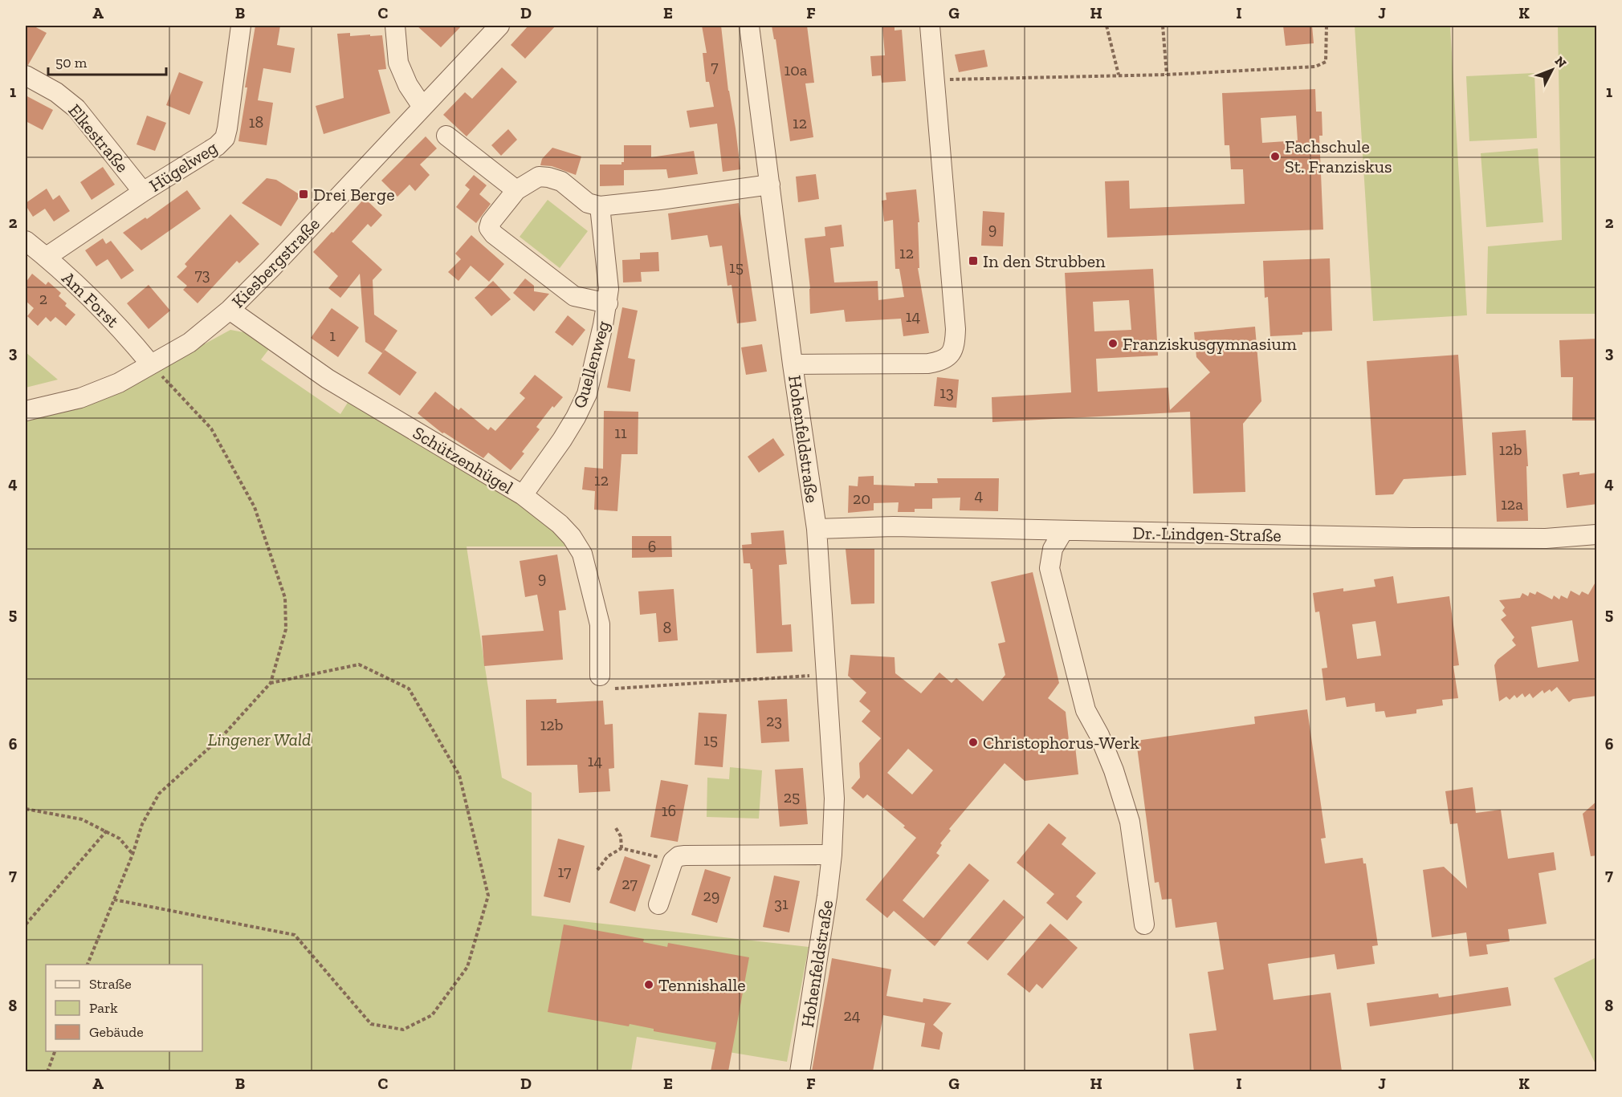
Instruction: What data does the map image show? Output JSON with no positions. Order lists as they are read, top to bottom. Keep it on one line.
{"streets":{"street":["Elkestraße","Hügelweg","Kiesbergstraße","Am Forst","Quellenweg","Hohenfeldstraße","Schützenhügel","Dr.-Lindgen-Straße"]},"crossings":[["Elkestraße","Hügelweg"],["Hügelweg","Am Forst"],["Kiesbergstraße","Am Forst"],["Kiesbergstraße","Schützenhügel"],["Quellenweg","Schützenhügel"],["Hohenfeldstraße","Dr.-Lindgen-Straße"]],"parks":["Lingener Wald"],"places":{"other":["Fachschule St. Franziskus","Franziskusgymnasium","Christophorus-Werk","Tennishalle"],"transit":["Drei Berge","In den Strubben"]},"house_numbers":["7","10a","18","12","9","12","15","73","2","14","1","13","11","12b","12","4","20","12a","6","9","8","23","12b","15","14","25","16","17","27","29","31","24"],"legend":["Straße","Park","Gebäude"],"scale_bar":"50 m","north":"top right","grid":{"columns":["A","B","C","D","E","F","G","H","I","J","K"],"rows":["1","2","3","4","5","6","7","8"]}}
